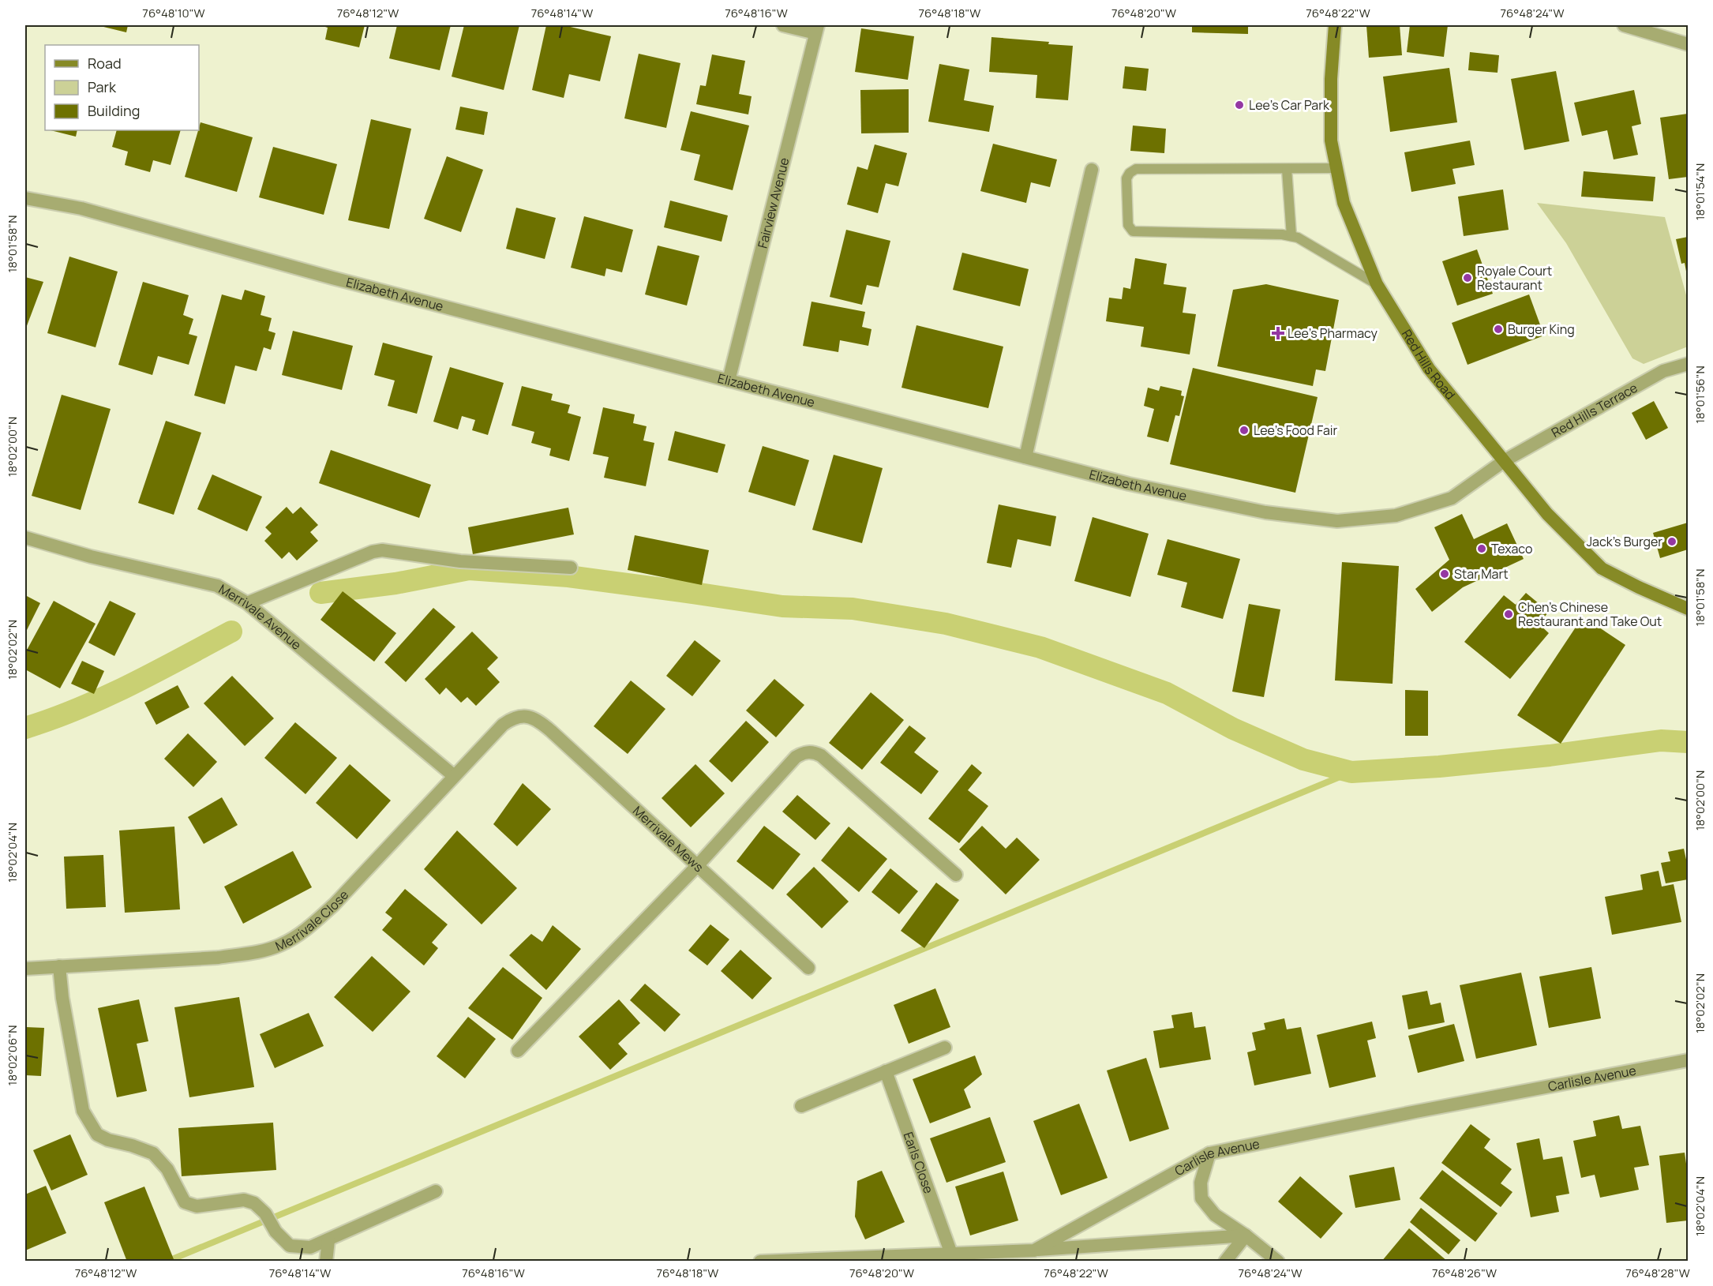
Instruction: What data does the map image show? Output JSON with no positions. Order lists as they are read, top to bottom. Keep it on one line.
{"streets":{"main road":["Red Hills Road"],"street":["Fairview Avenue","Elizabeth Avenue","Red Hills Terrace","Merrivale Avenue","Merrivale Mews","Merrivale Close","Carlisle Avenue","Earls Close"]},"crossings":[["Fairview Avenue","Elizabeth Avenue"],["Elizabeth Avenue","Red Hills Road"],["Elizabeth Avenue","Red Hills Terrace"],["Red Hills Road","Red Hills Terrace"],["Merrivale Avenue","Merrivale Close"],["Merrivale Mews","Merrivale Close"],["Carlisle Avenue","Earls Close"]],"places":{"other":["Lee's Car Park","Royale Court Restaurant","Burger King","Lee's Food Fair","Jack's Burger","Texaco","Star Mart","Chen's Chinese Restaurant and Take Out"],"health":["Lee's Pharmacy"]},"legend":["Road","Park","Building"],"coordinates":["76°48'10\"W","76°48'12\"W","76°48'14\"W","76°48'16\"W","76°48'18\"W","76°48'20\"W","76°48'22\"W","76°48'24\"W","18°01'54\"N","18°01'58\"N","18°01'56\"N","18°02'00\"N","18°02'02\"N","18°02'04\"N","18°02'06\"N","76°48'26\"W","76°48'28\"W"]}
